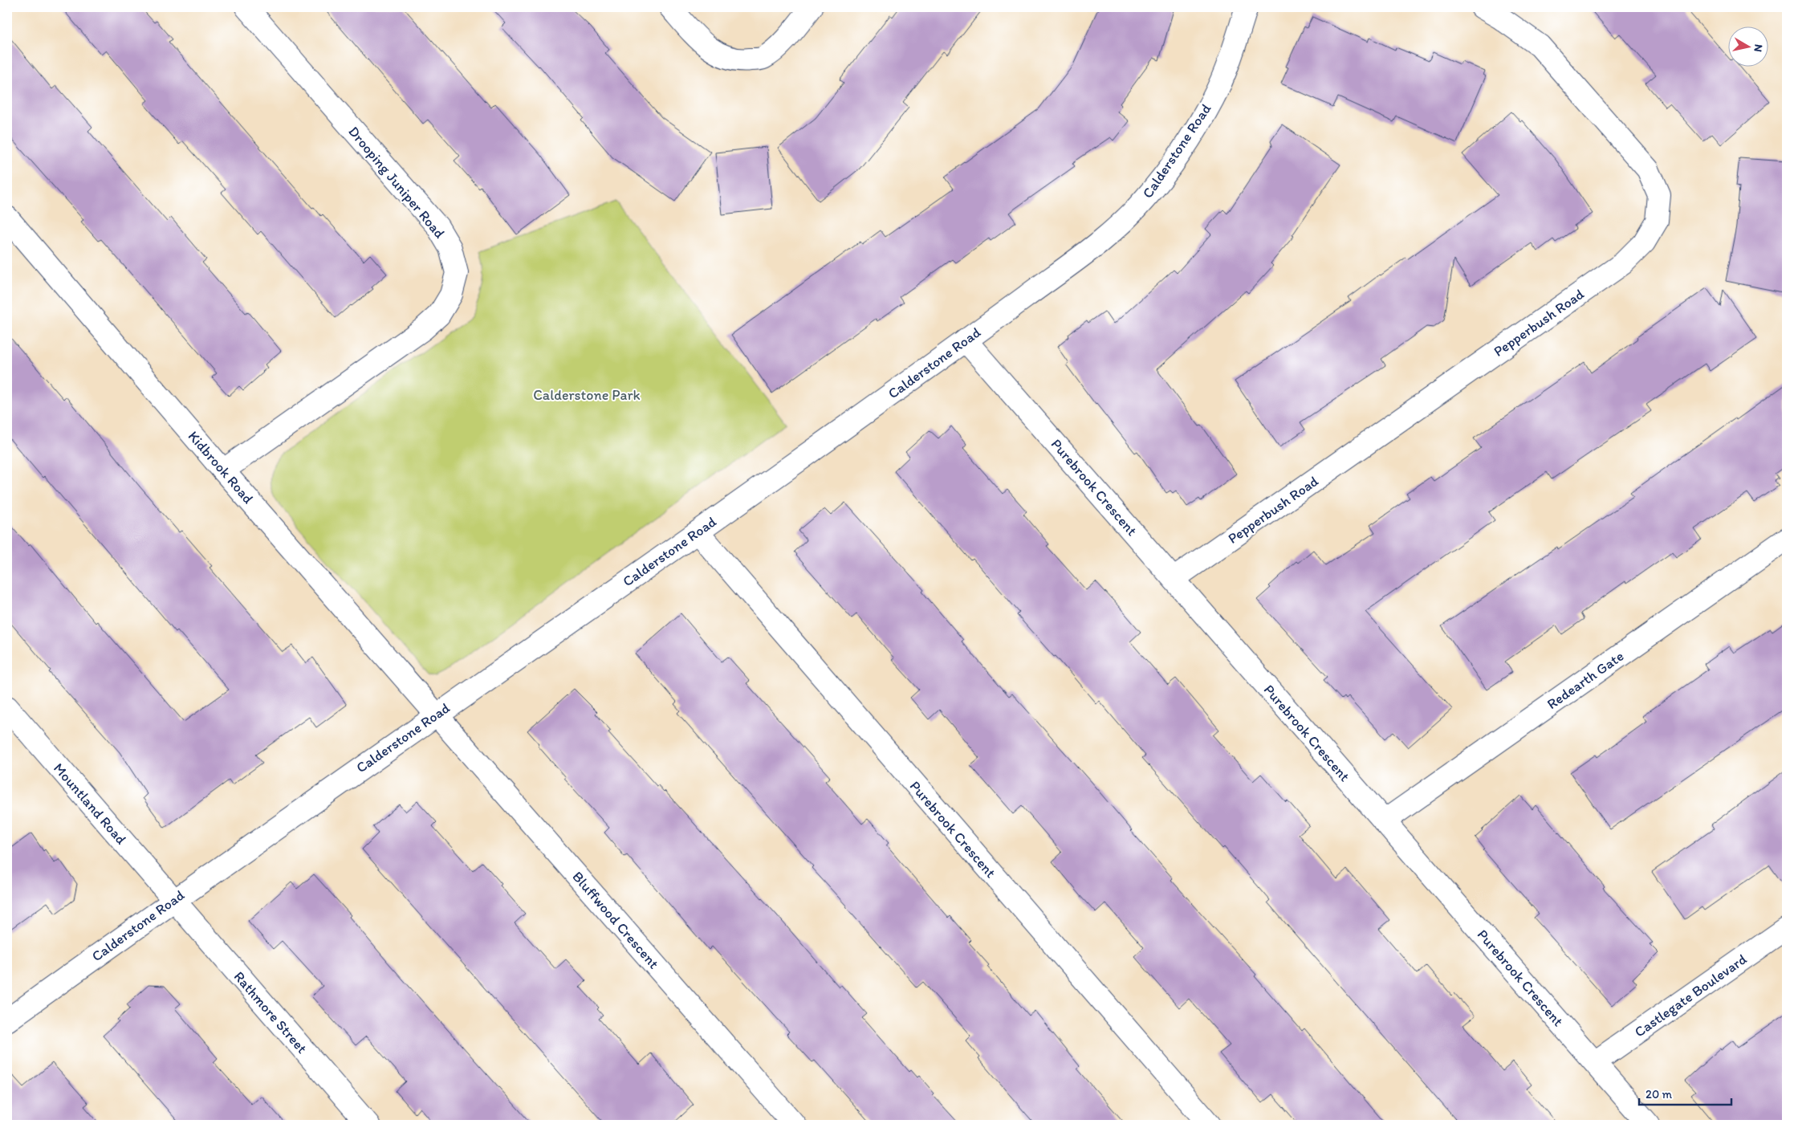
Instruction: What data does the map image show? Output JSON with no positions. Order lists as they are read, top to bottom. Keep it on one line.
{"streets":{"street":["Calderstone Road","Drooping Juniper Road","Pepperbush Road","Kidbrook Road","Purebrook Crescent","Redearth Gate","Mountland Road","Bluffwood Crescent","Castlegate Boulevard","Rathmore Street"]},"crossings":[["Calderstone Road","Kidbrook Road"],["Calderstone Road","Purebrook Crescent"],["Calderstone Road","Mountland Road"],["Calderstone Road","Bluffwood Crescent"],["Calderstone Road","Rathmore Street"],["Drooping Juniper Road","Kidbrook Road"],["Pepperbush Road","Purebrook Crescent"],["Kidbrook Road","Bluffwood Crescent"],["Purebrook Crescent","Redearth Gate"],["Purebrook Crescent","Castlegate Boulevard"],["Mountland Road","Rathmore Street"]],"parks":["Calderstone Park"],"scale_bar":"20 m","north":"right"}
